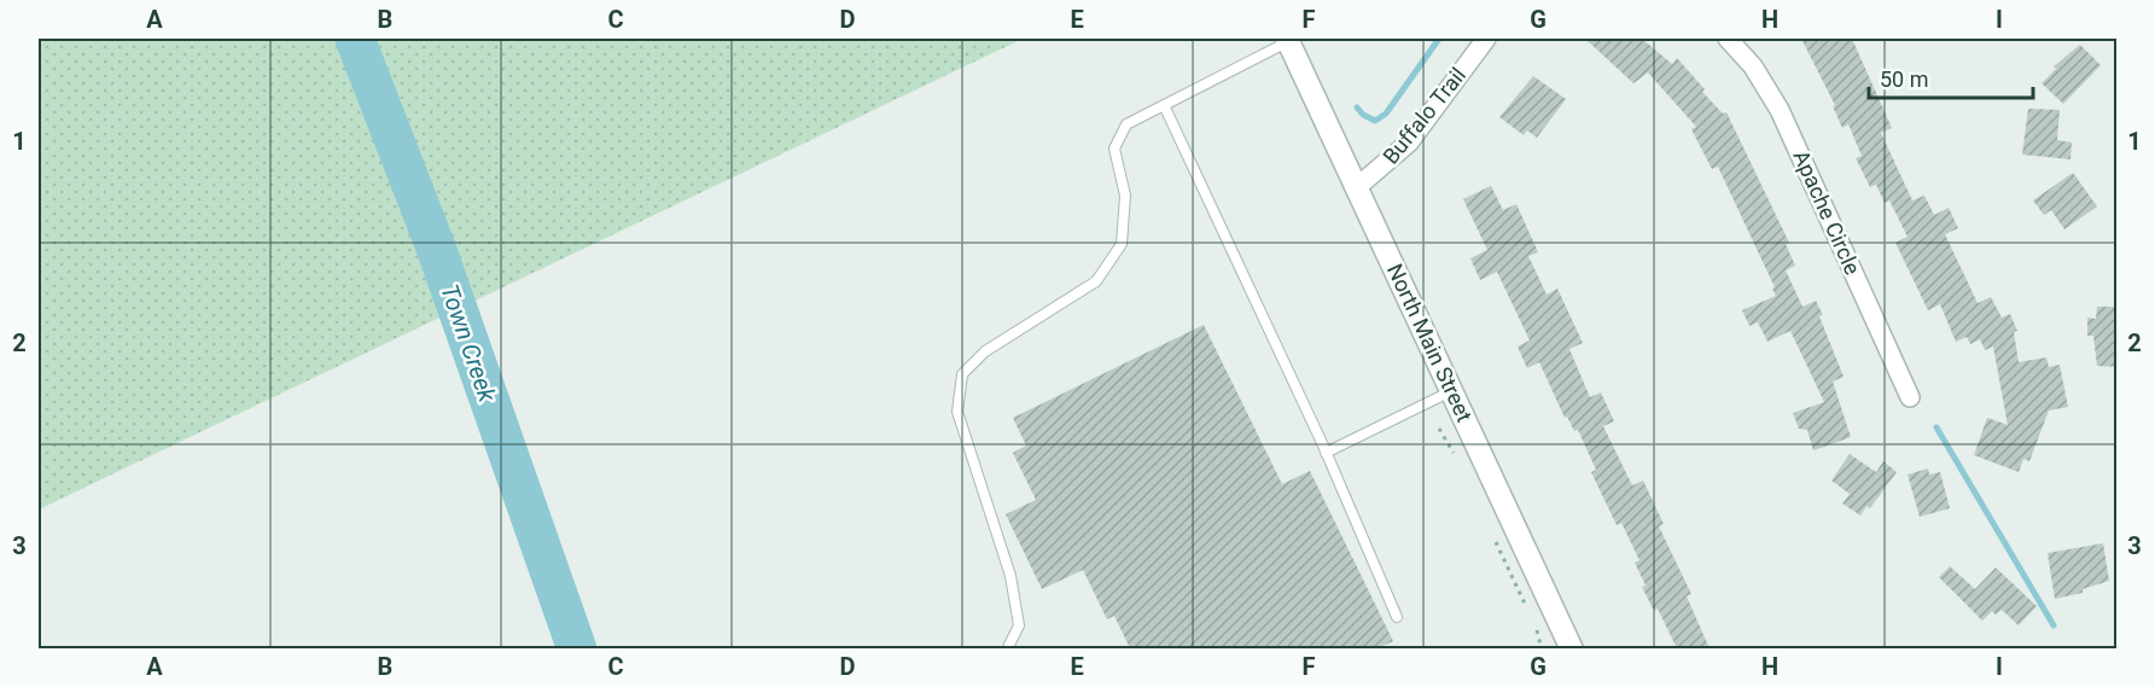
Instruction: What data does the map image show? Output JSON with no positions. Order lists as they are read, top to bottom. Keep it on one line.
{"streets":{"street":["Buffalo Trail","Apache Circle","North Main Street"]},"crossings":[["Buffalo Trail","North Main Street"]],"water":["Town Creek"],"scale_bar":"50 m","grid":{"columns":["A","B","C","D","E","F","G","H","I"],"rows":["1","2","3"]}}
